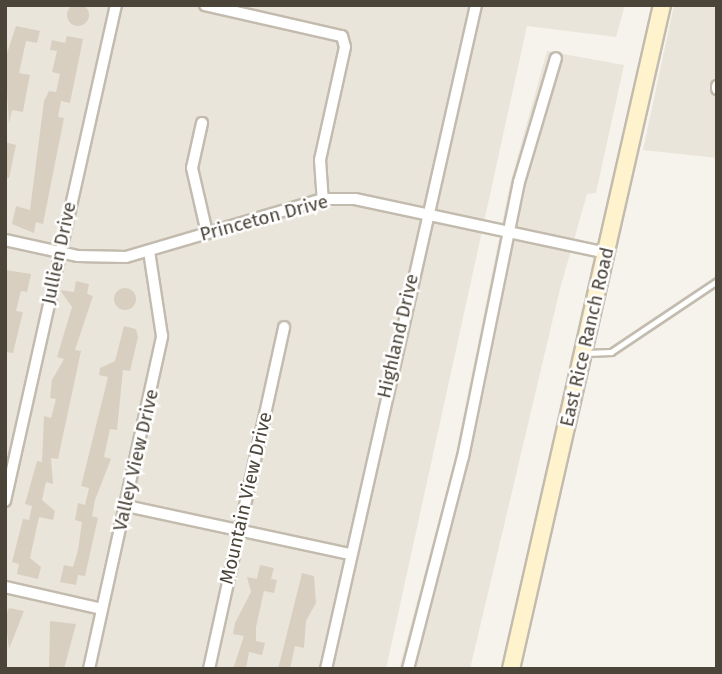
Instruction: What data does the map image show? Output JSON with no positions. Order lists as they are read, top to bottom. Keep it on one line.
{"streets":{"main road":["East Rice Ranch Road"],"street":["Princeton Drive","Jullien Drive","Highland Drive","Valley View Drive","Mountain View Drive"]},"crossings":[["Princeton Drive","Jullien Drive"],["Princeton Drive","Highland Drive"],["Princeton Drive","East Rice Ranch Road"],["Princeton Drive","Valley View Drive"]]}
